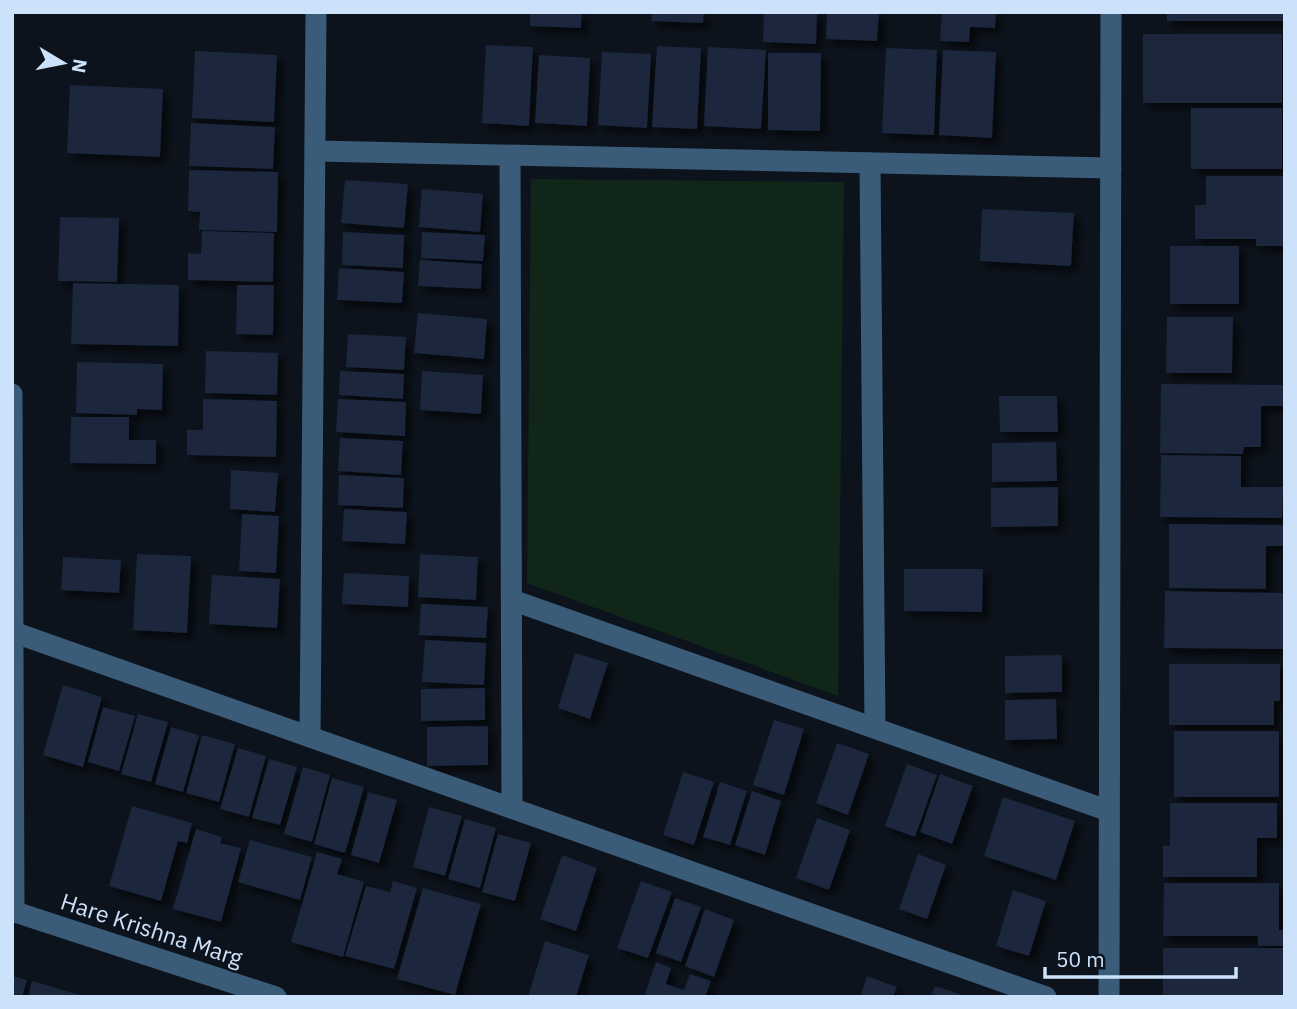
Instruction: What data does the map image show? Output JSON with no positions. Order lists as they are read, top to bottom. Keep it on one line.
{"streets":{"street":["Hare Krishna Marg"]},"scale_bar":"50 m","north":"right"}
